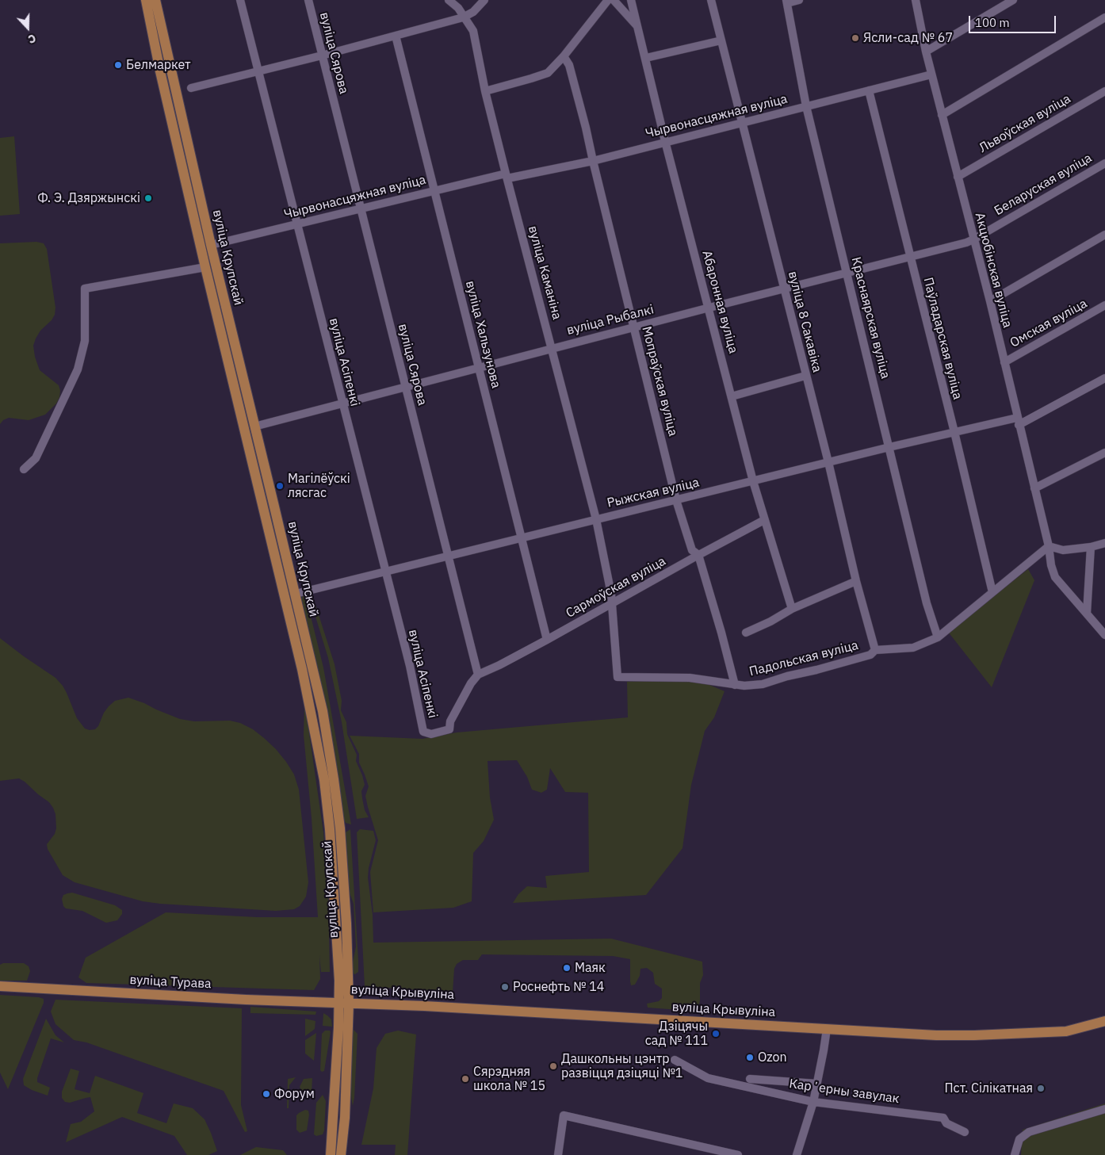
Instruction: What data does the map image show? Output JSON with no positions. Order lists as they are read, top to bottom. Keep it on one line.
{"streets":{"main road":["вуліца Крупскай","вуліца Турава","вуліца Крывуліна"],"street":["вуліца Сярова","Чырвонасцяжная вуліца","Львоўская вуліца","Беларуская вуліца","Акцюбінская вуліца","вуліца Каманіна","Абаронная вуліца","Краснаярская вуліца","вуліца Рыбалкі","вуліца 8 Сакавіка","Омская вуліца","вуліца Хальзунова","Паўладарская вуліца","вуліца Асіпенкі","Мопраўская вуліца","Рыжская вуліца","Сармоўская вуліца","Падольская вуліца","Карʼерны завулак"]},"crossings":[["вуліца Сярова","Чырвонасцяжная вуліца"],["вуліца Сярова","вуліца Рыбалкі"],["вуліца Сярова","вуліца Асіпенкі"],["вуліца Сярова","Рыжская вуліца"],["вуліца Сярова","Сармоўская вуліца"],["Чырвонасцяжная вуліца","вуліца Крупскай"],["Чырвонасцяжная вуліца","Акцюбінская вуліца"],["Чырвонасцяжная вуліца","вуліца Каманіна"],["Чырвонасцяжная вуліца","Абаронная вуліца"],["Чырвонасцяжная вуліца","Краснаярская вуліца"],["Чырвонасцяжная вуліца","вуліца 8 Сакавіка"],["Чырвонасцяжная вуліца","вуліца Хальзунова"],["Чырвонасцяжная вуліца","Паўладарская вуліца"],["Чырвонасцяжная вуліца","вуліца Асіпенкі"],["Чырвонасцяжная вуліца","Мопраўская вуліца"],["Львоўская вуліца","Акцюбінская вуліца"],["Беларуская вуліца","Акцюбінская вуліца"],["Беларуская вуліца","вуліца Рыбалкі"],["вуліца Крупскай","вуліца Рыбалкі"],["вуліца Крупскай","Рыжская вуліца"],["вуліца Крупскай","вуліца Турава"],["вуліца Крупскай","вуліца Крывуліна"],["Акцюбінская вуліца","вуліца Рыбалкі"],["Акцюбінская вуліца","Омская вуліца"],["Акцюбінская вуліца","Рыжская вуліца"],["вуліца Каманіна","вуліца Рыбалкі"],["вуліца Каманіна","Рыжская вуліца"],["вуліца Каманіна","Сармоўская вуліца"],["вуліца Каманіна","Падольская вуліца"],["Абаронная вуліца","вуліца Рыбалкі"],["Абаронная вуліца","Рыжская вуліца"],["Абаронная вуліца","Сармоўская вуліца"],["Краснаярская вуліца","вуліца Рыбалкі"],["Краснаярская вуліца","Рыжская вуліца"],["вуліца Рыбалкі","вуліца 8 Сакавіка"],["вуліца Рыбалкі","вуліца Хальзунова"],["вуліца Рыбалкі","Паўладарская вуліца"],["вуліца Рыбалкі","вуліца Асіпенкі"],["вуліца Рыбалкі","Мопраўская вуліца"],["вуліца 8 Сакавіка","Рыжская вуліца"],["вуліца 8 Сакавіка","Падольская вуліца"],["вуліца Хальзунова","Рыжская вуліца"],["вуліца Хальзунова","Сармоўская вуліца"],["Паўладарская вуліца","Рыжская вуліца"],["вуліца Асіпенкі","Рыжская вуліца"],["вуліца Асіпенкі","Сармоўская вуліца"],["Мопраўская вуліца","Рыжская вуліца"],["Мопраўская вуліца","Сармоўская вуліца"],["Мопраўская вуліца","Падольская вуліца"],["вуліца Турава","вуліца Крывуліна"]],"places":["Ясли-сад № 67","Белмаркет","Ф. Э. Дзяржынскі","Магілёўскі лясгас","Маяк","Роснефть № 14","Дзіцячы сад № 111","Ozon","Дашкольны цэнтр развіцця дзіцяці №1","Сярэдняя школа № 15","Пст. Сілікатная","Форум"],"scale_bar":"100 m","north":"bottom"}
